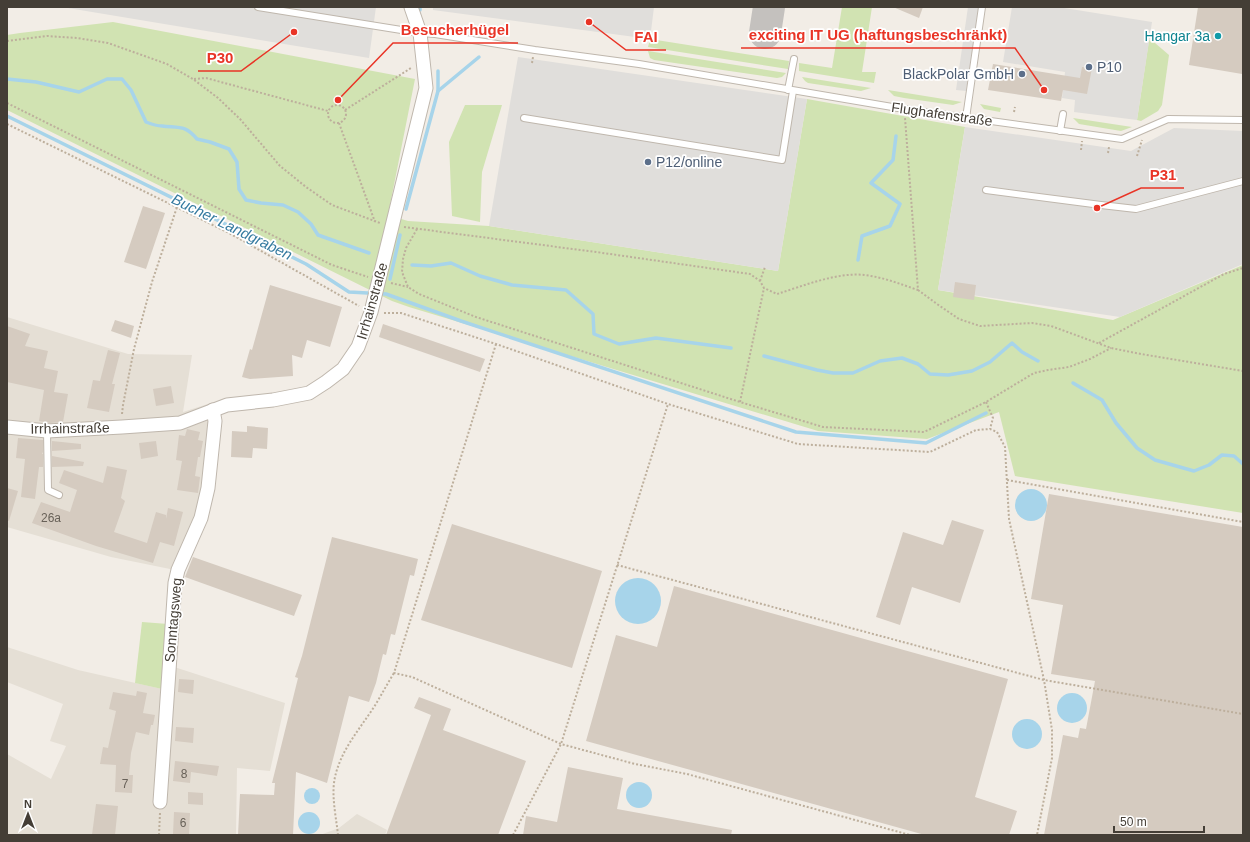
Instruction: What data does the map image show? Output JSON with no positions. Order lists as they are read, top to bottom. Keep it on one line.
{"streets":{"street":["Irrhainstraße","Sonntagsweg"],"lane":["Flughafenstraße"]},"crossings":[["Flughafenstraße","Irrhainstraße"],["Irrhainstraße","Sonntagsweg"]],"water":["Bucher Landgraben"],"places":["FAI","P30","Hangar 3a","P10","BlackPolar GmbH","exciting IT UG (haftungsbeschränkt)","Besucherhügel","P12/online","P31"],"house_numbers":["26a","8","7","6"],"scale_bar":"50 m","north":"top"}
